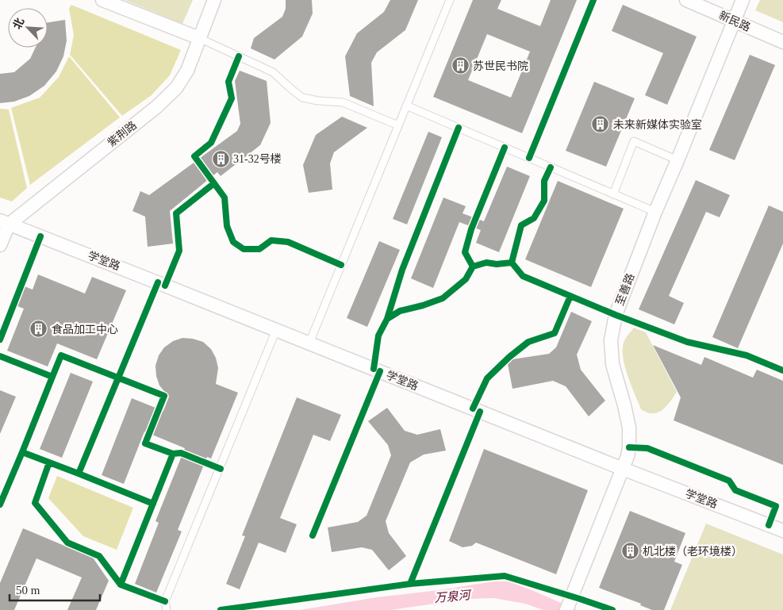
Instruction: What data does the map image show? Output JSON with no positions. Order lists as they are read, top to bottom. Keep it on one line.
{"streets":{"street":["新民路","紫荆路","学堂路","至善路"]},"crossings":[["新民路","至善路"],["紫荆路","学堂路"],["学堂路","至善路"]],"water":["万泉河"],"places":{"building":["苏世民书院","未来新媒体实验室","31-32号楼","食品加工中心","机北楼（老环境楼）"]},"scale_bar":"50 m","north":"top left"}
